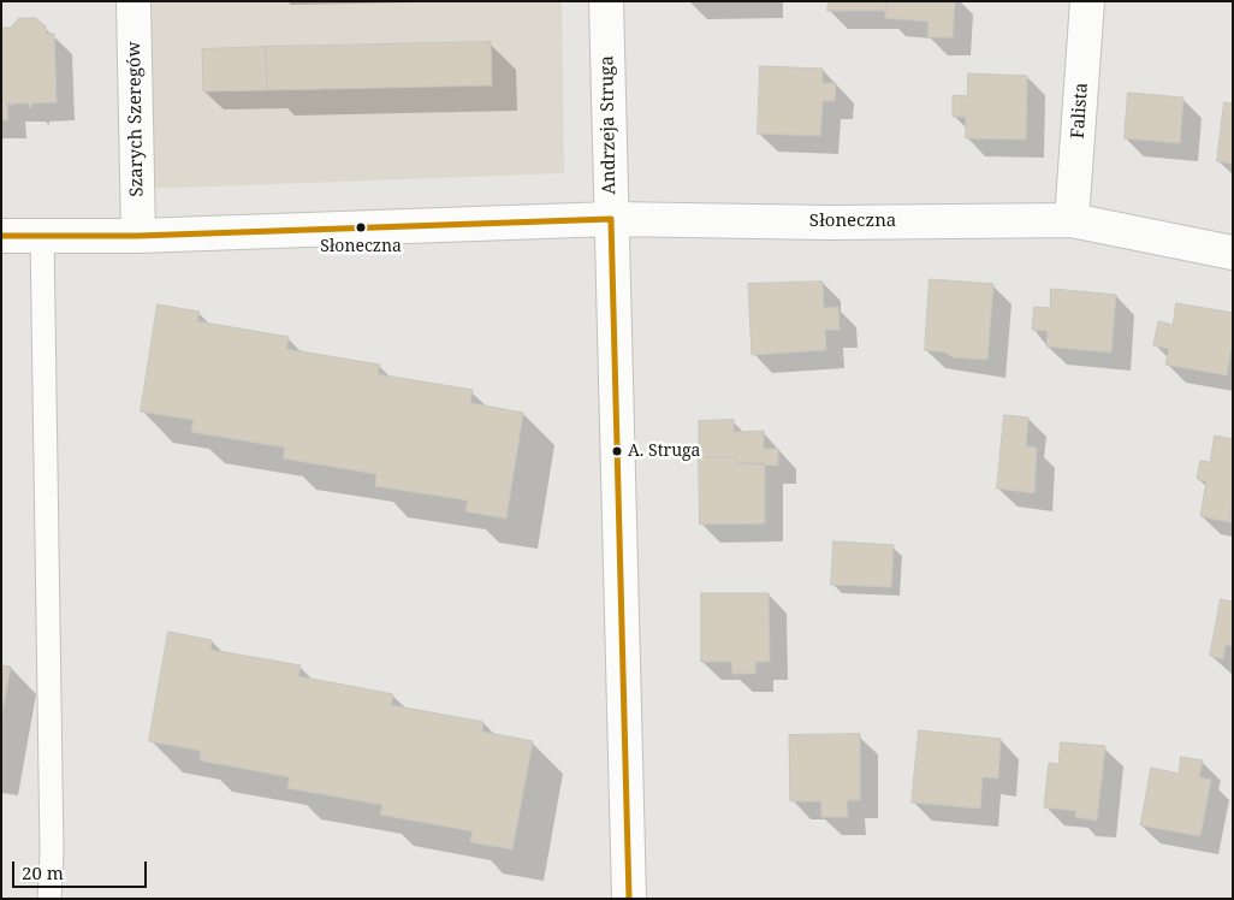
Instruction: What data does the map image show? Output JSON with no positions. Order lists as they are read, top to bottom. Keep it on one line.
{"streets":{"street":["Falista","Szarych Szeregów","Andrzeja Struga","Słoneczna"]},"crossings":[["Falista","Słoneczna"],["Szarych Szeregów","Słoneczna"],["Andrzeja Struga","Słoneczna"]],"places":["Słoneczna","A. Struga"],"scale_bar":"20 m"}
